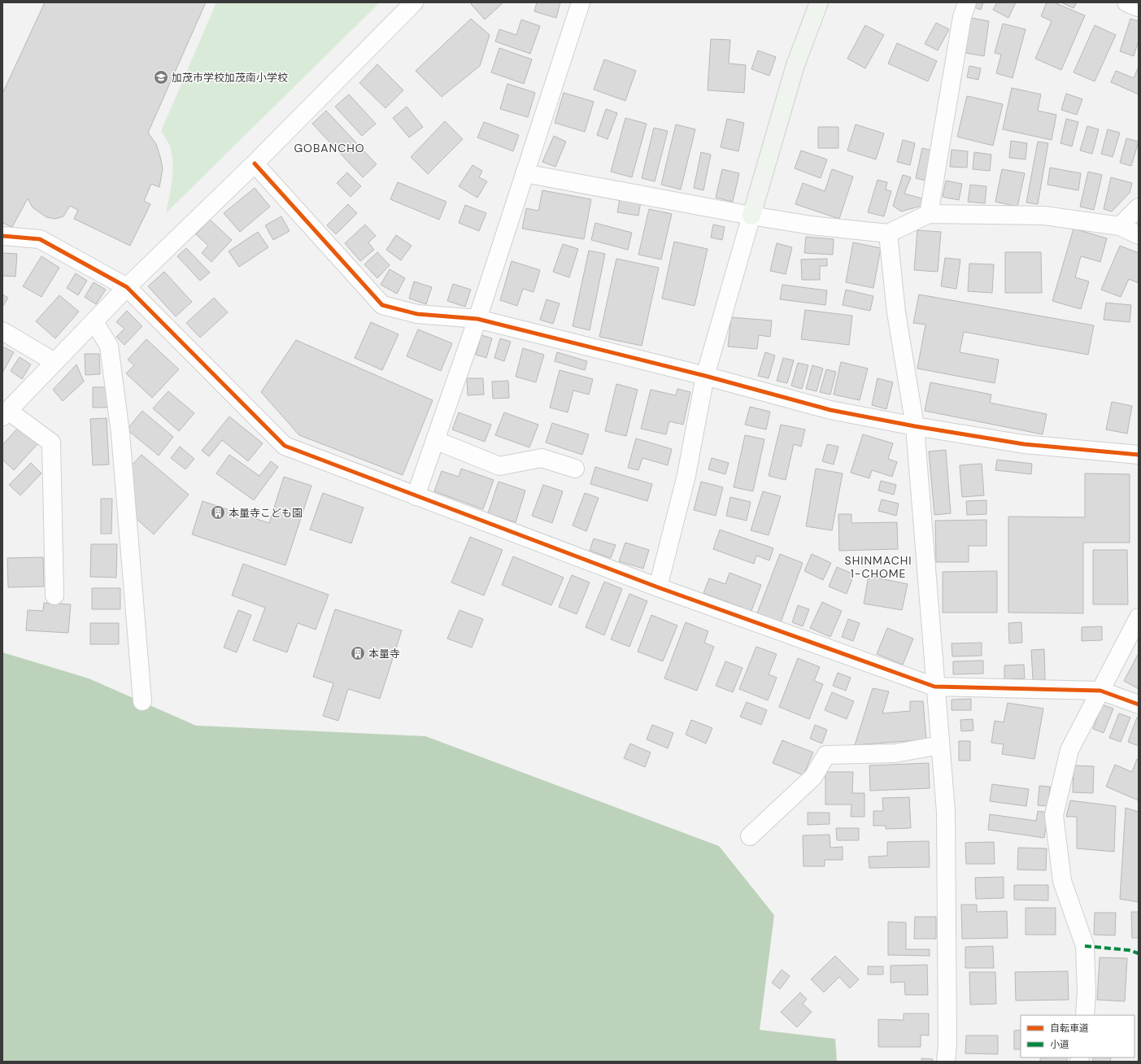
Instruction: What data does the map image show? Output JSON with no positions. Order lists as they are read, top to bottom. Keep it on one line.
{"districts":["GOBANCHO","SHINMACHI 1-CHOME"],"places":{"school or university":["加茂市学校加茂南小学校"],"building":["本量寺こども園","本量寺"]},"legend":["自転車道","小道"]}
